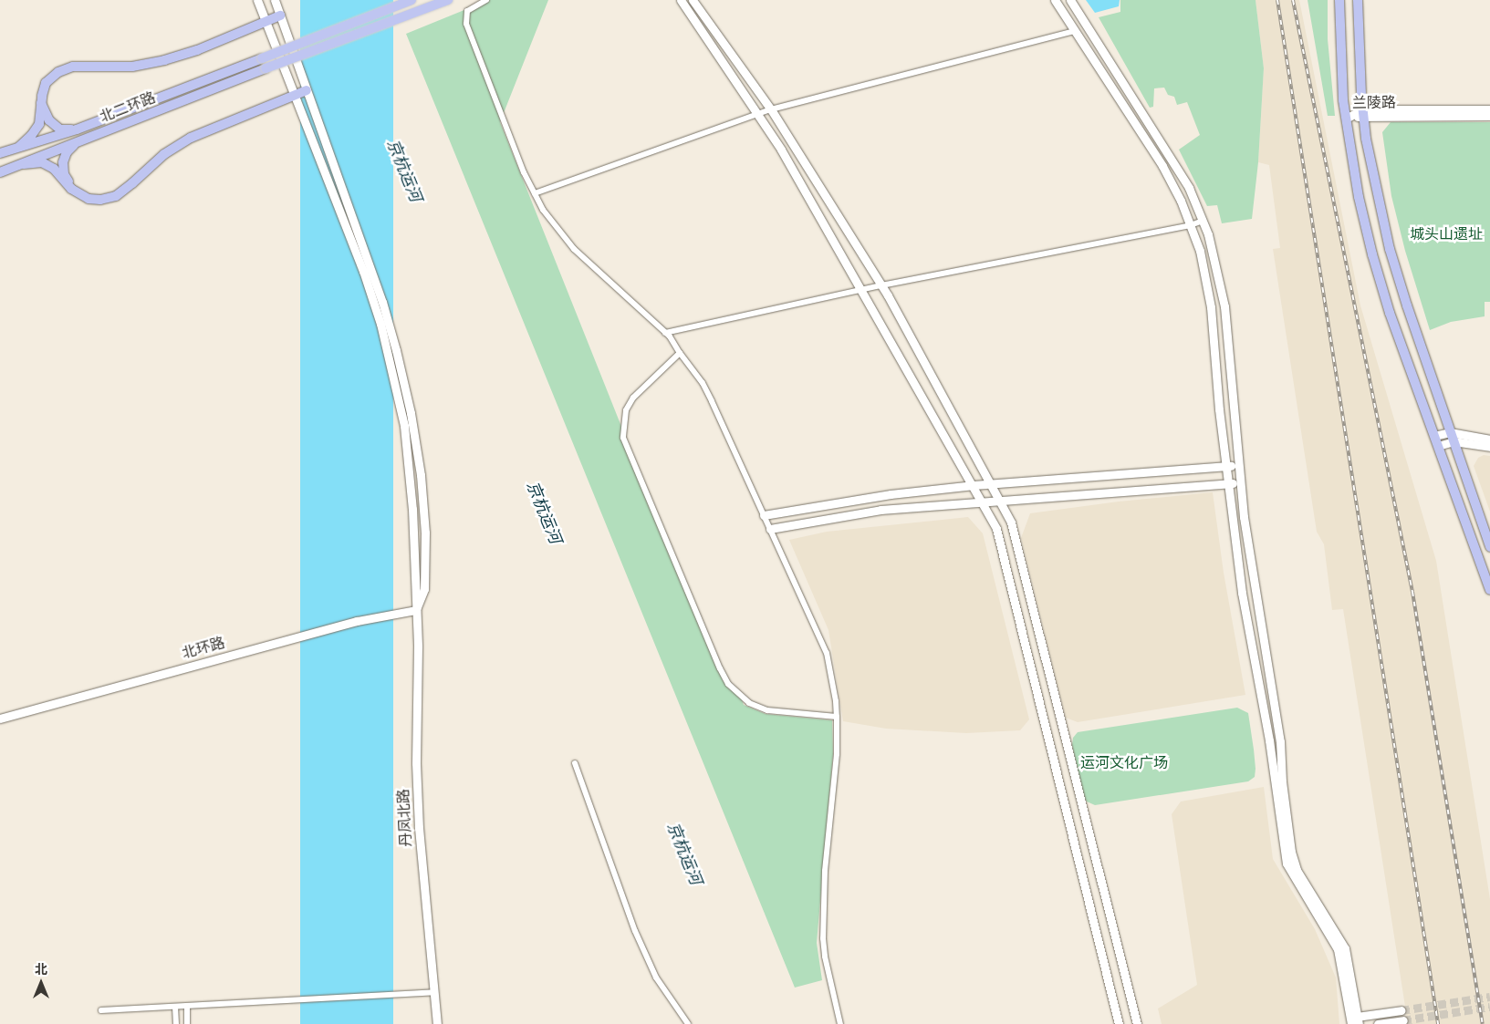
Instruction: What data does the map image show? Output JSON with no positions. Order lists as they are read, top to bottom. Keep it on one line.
{"streets":{"main road":["北二环路"],"street":["兰陵路","北环路","丹凤北路"]},"crossings":[["北环路","丹凤北路"]],"water":["京杭运河"],"parks":["城头山遗址","运河文化广场"],"north":"top"}
